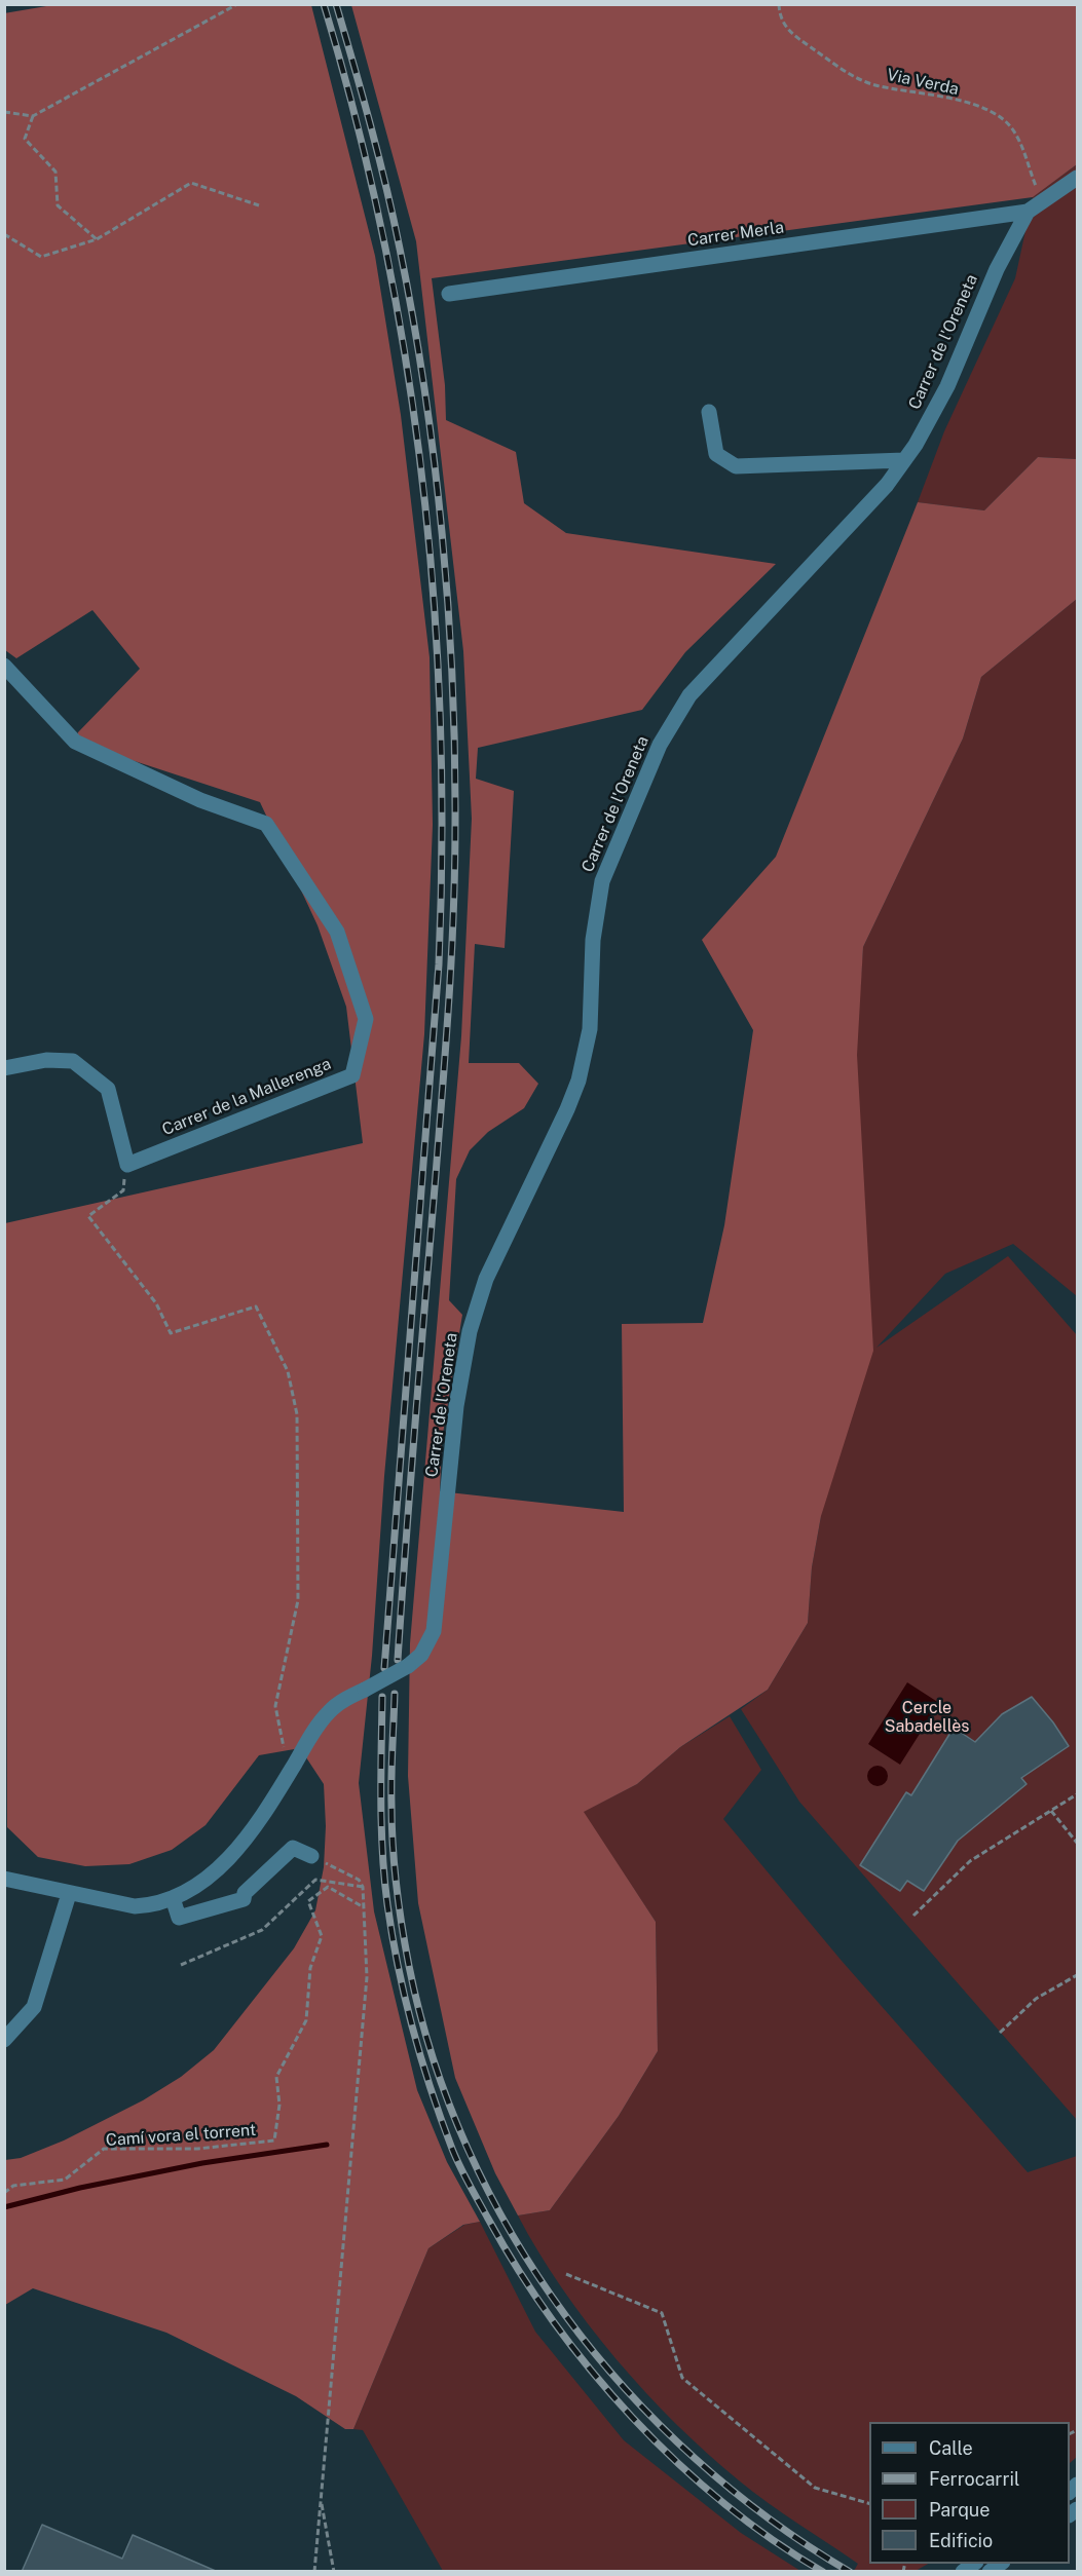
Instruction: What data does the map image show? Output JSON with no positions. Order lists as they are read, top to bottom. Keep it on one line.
{"streets":{"street":["Carrer Merla","Carrer de l'Oreneta","Carrer de la Mallerenga"],"path":["Via Verda","Camí vora el torrent"]},"crossings":[["Via Verda","Carrer de l'Oreneta"],["Carrer Merla","Carrer de l'Oreneta"]],"parks":["Cercle Sabadellès"],"legend":["Calle","Ferrocarril","Parque","Edificio"]}
